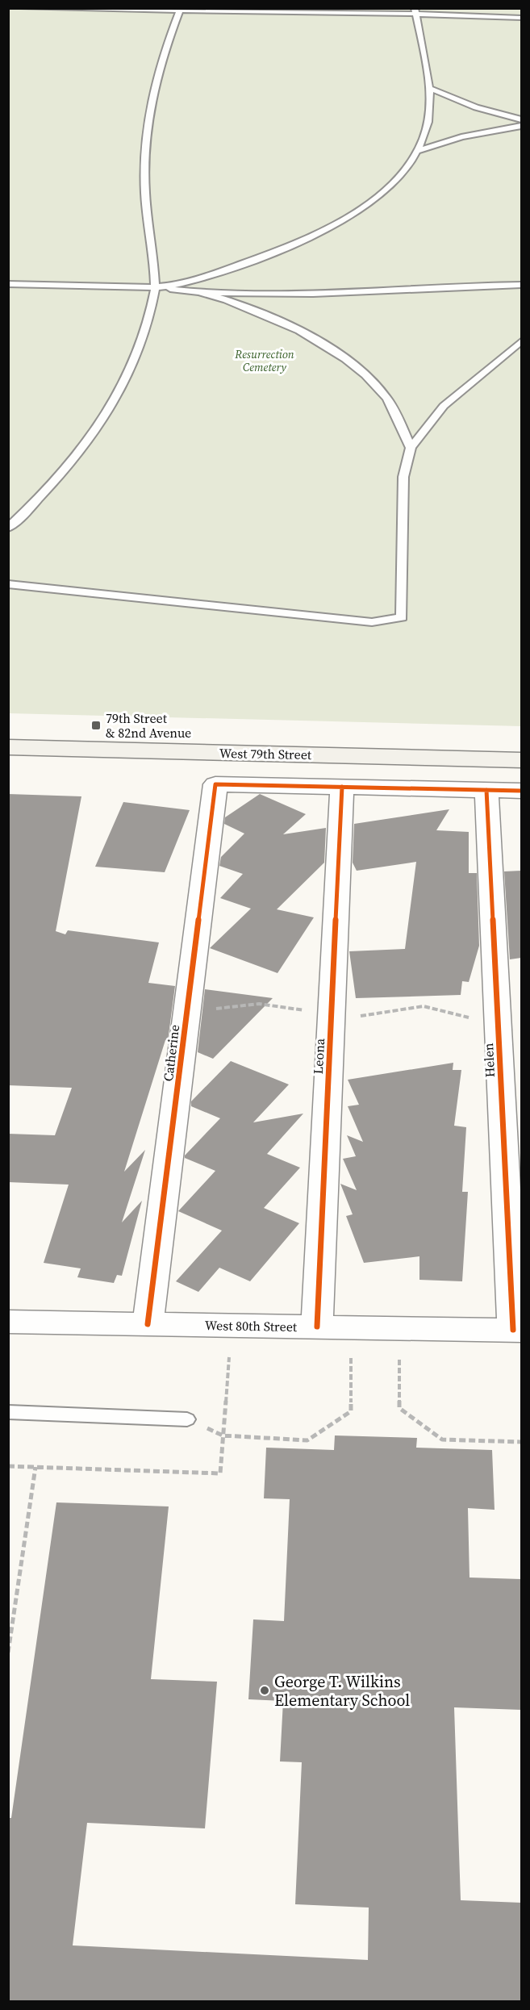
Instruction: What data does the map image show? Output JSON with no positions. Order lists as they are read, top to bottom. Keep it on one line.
{"streets":{"main road":["West 79th Street"],"street":["Catherine","Leona","Helen","West 80th Street"]},"crossings":[["Catherine","Leona"],["Catherine","West 80th Street"],["Leona","West 80th Street"],["Helen","West 80th Street"]],"parks":["Resurrection Cemetery"],"places":{"transit":["79th Street & 82nd Avenue"],"other":["George T. Wilkins Elementary School"]}}
